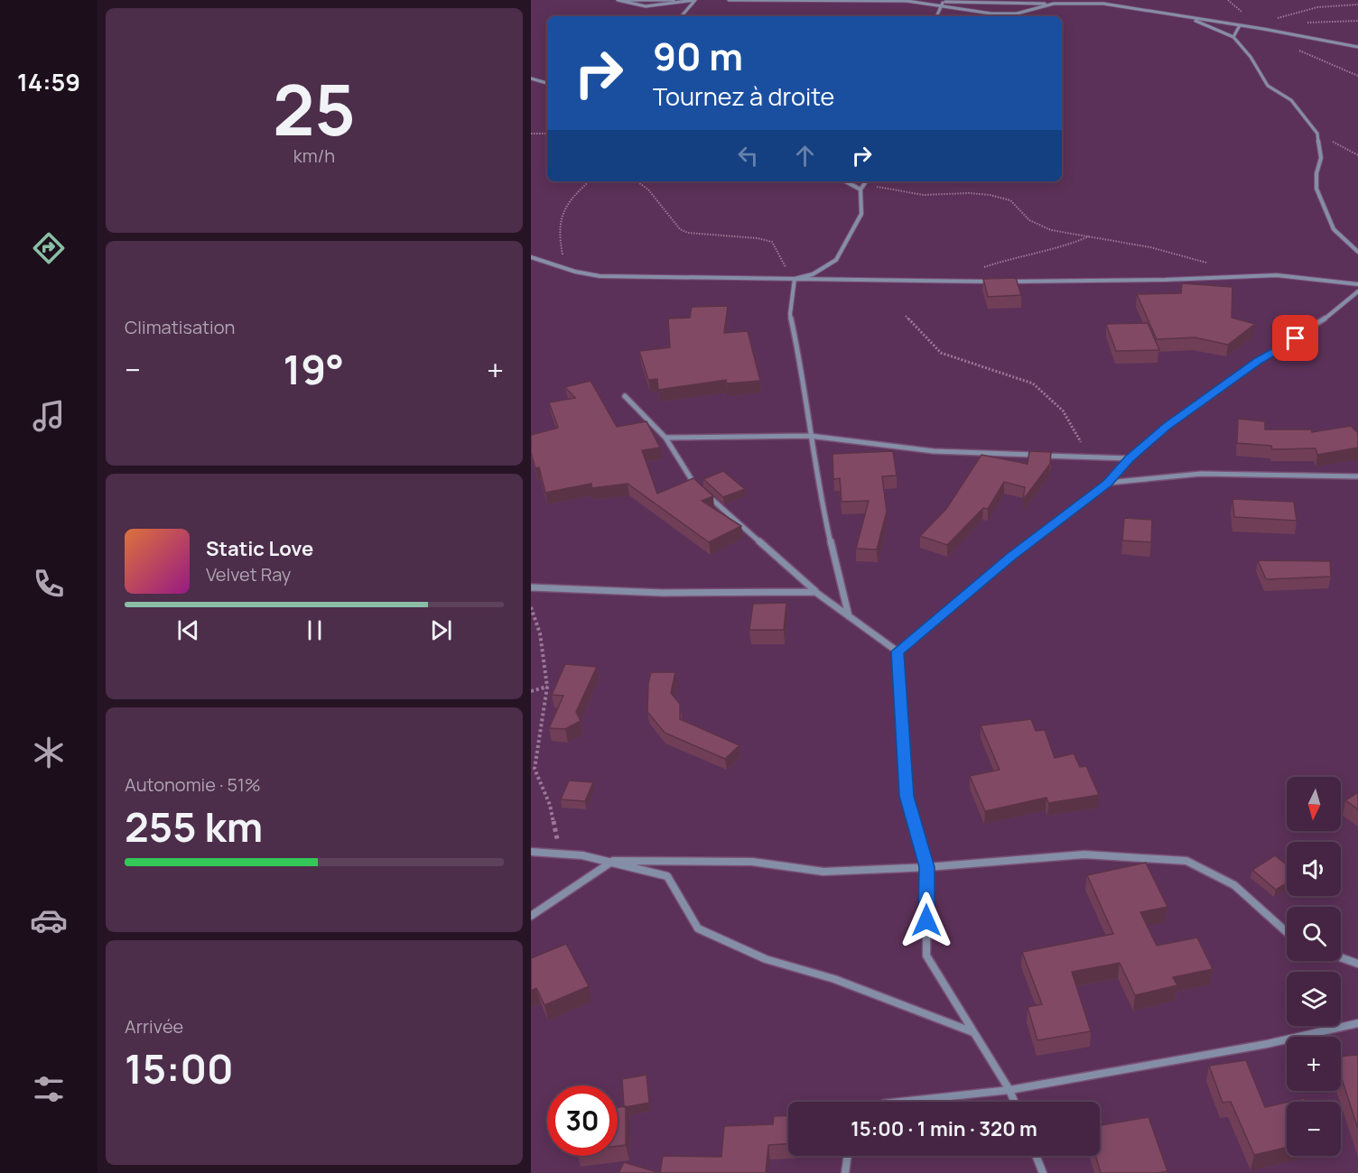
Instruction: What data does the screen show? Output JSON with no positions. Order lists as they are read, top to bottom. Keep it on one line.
{"north":"bottom","page":{"tabs":"14:59","tile":[["25","km/h"],"Climatisation",["Autonomie · 51%","255 km"],["Arrivée","15:00"]],"turn":["90 m","Tournez à droite"],"heat":["−","19°","+"],"song":["Static Love","Velvet Ray"],"map_buttons":["+","−"],"limit":"30","trip":"15:00 · 1 min · 320 m"}}
